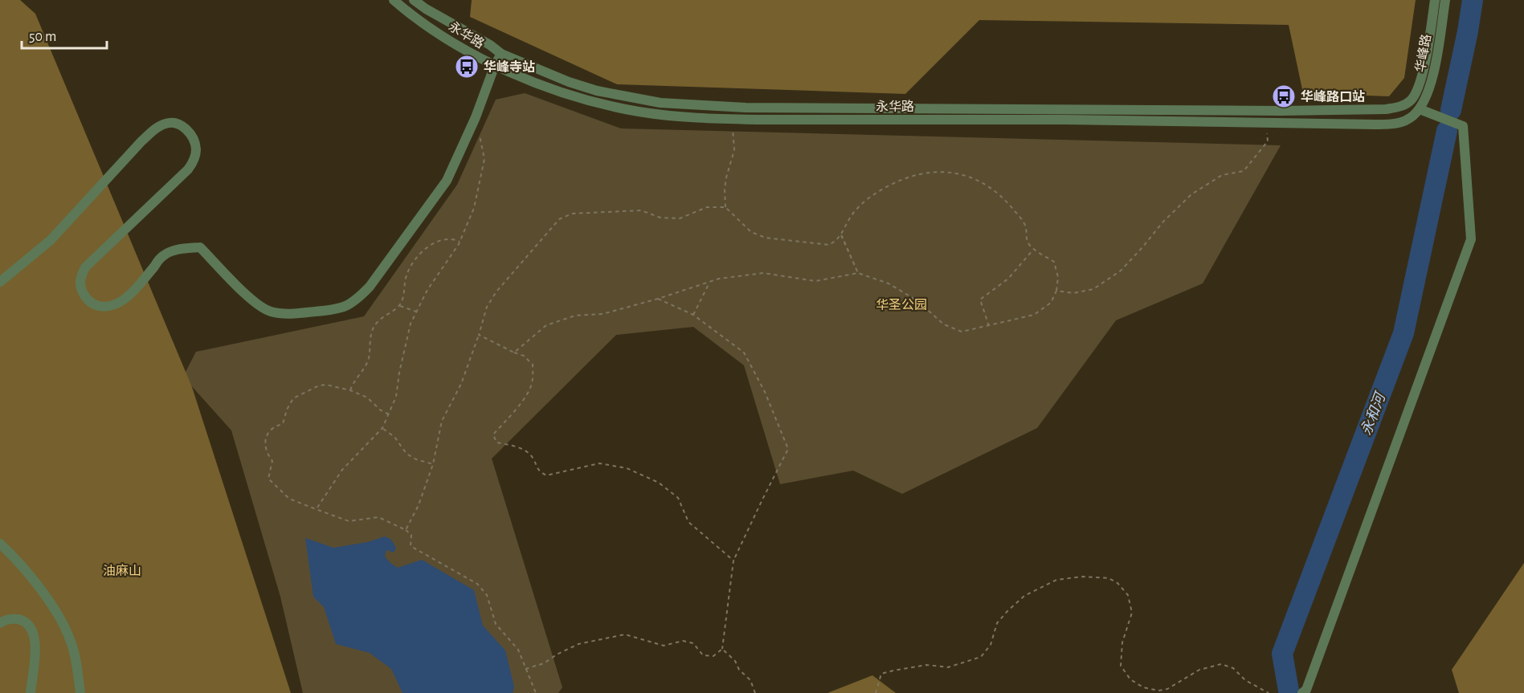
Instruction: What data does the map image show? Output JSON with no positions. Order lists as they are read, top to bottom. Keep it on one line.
{"streets":{"street":["永华路","华峰路"]},"crossings":[["永华路","华峰路"]],"water":["永和河"],"parks":["华圣公园","油麻山"],"places":{"bus stop":["华峰寺站","华峰路口站"]},"scale_bar":"50 m"}
